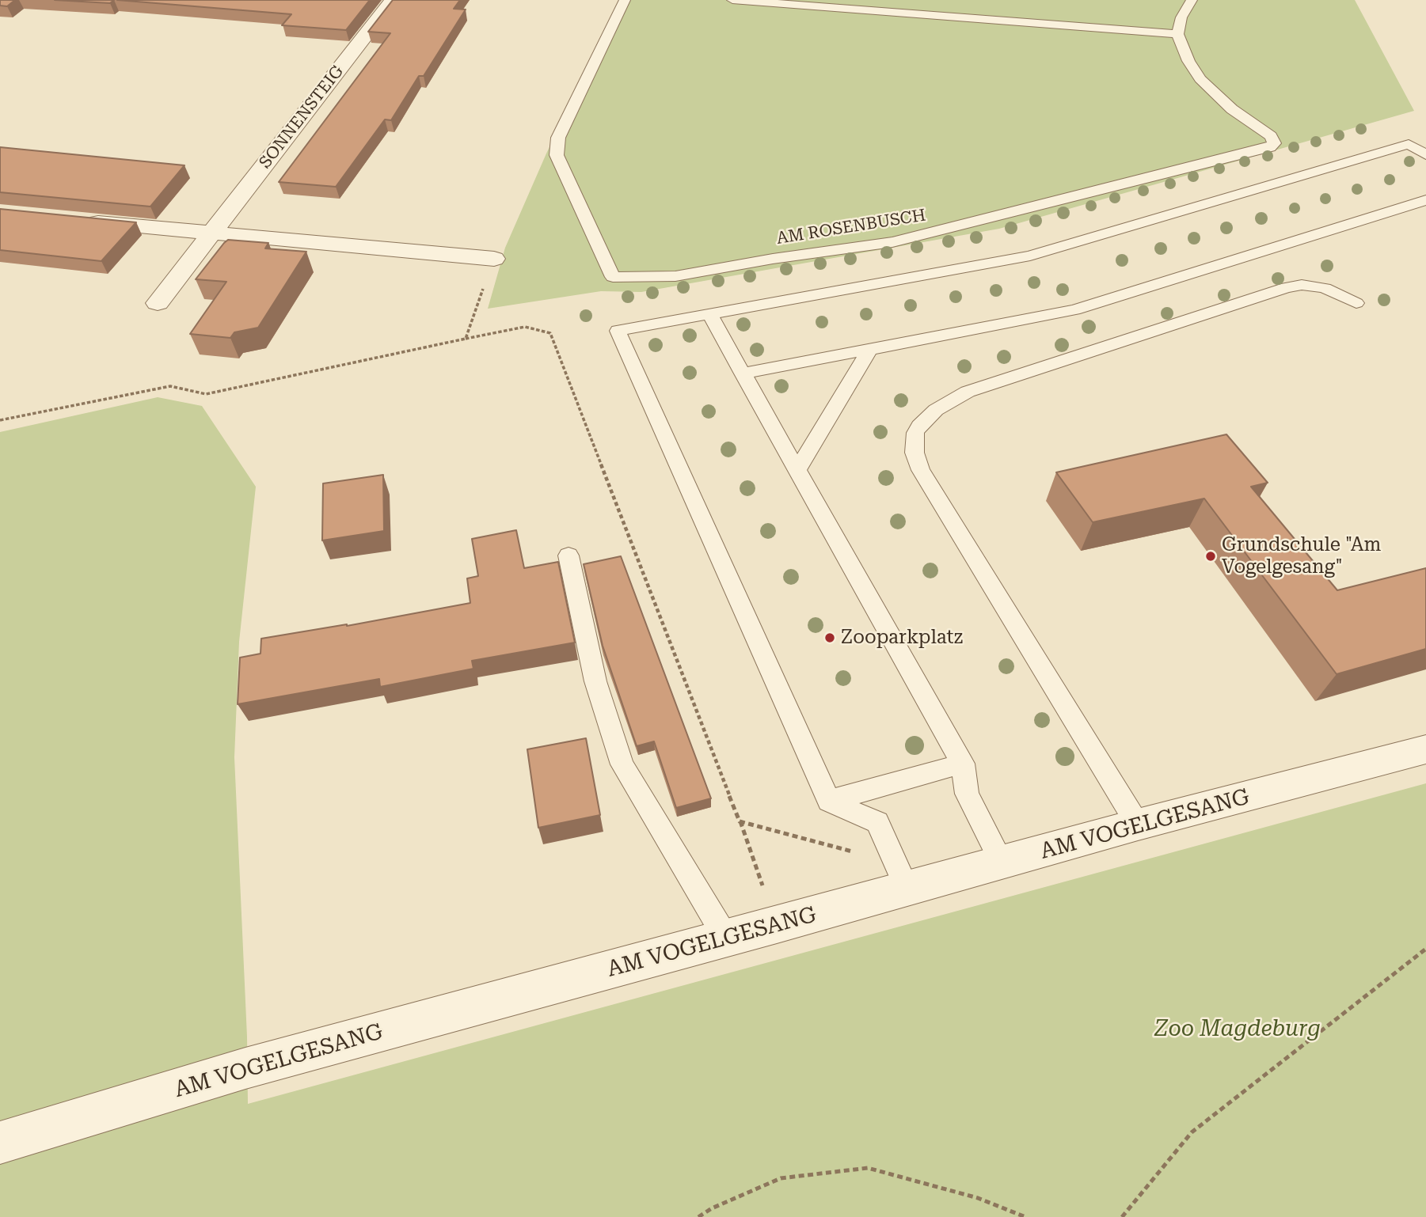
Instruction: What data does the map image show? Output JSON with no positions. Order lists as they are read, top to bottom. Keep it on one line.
{"streets":{"street":["SONNENSTEIG","AM VOGELGESANG"],"lane":["AM ROSENBUSCH"]},"parks":["Zoo Magdeburg"],"places":["Grundschule \"Am Vogelgesang\"","Zooparkplatz"]}
